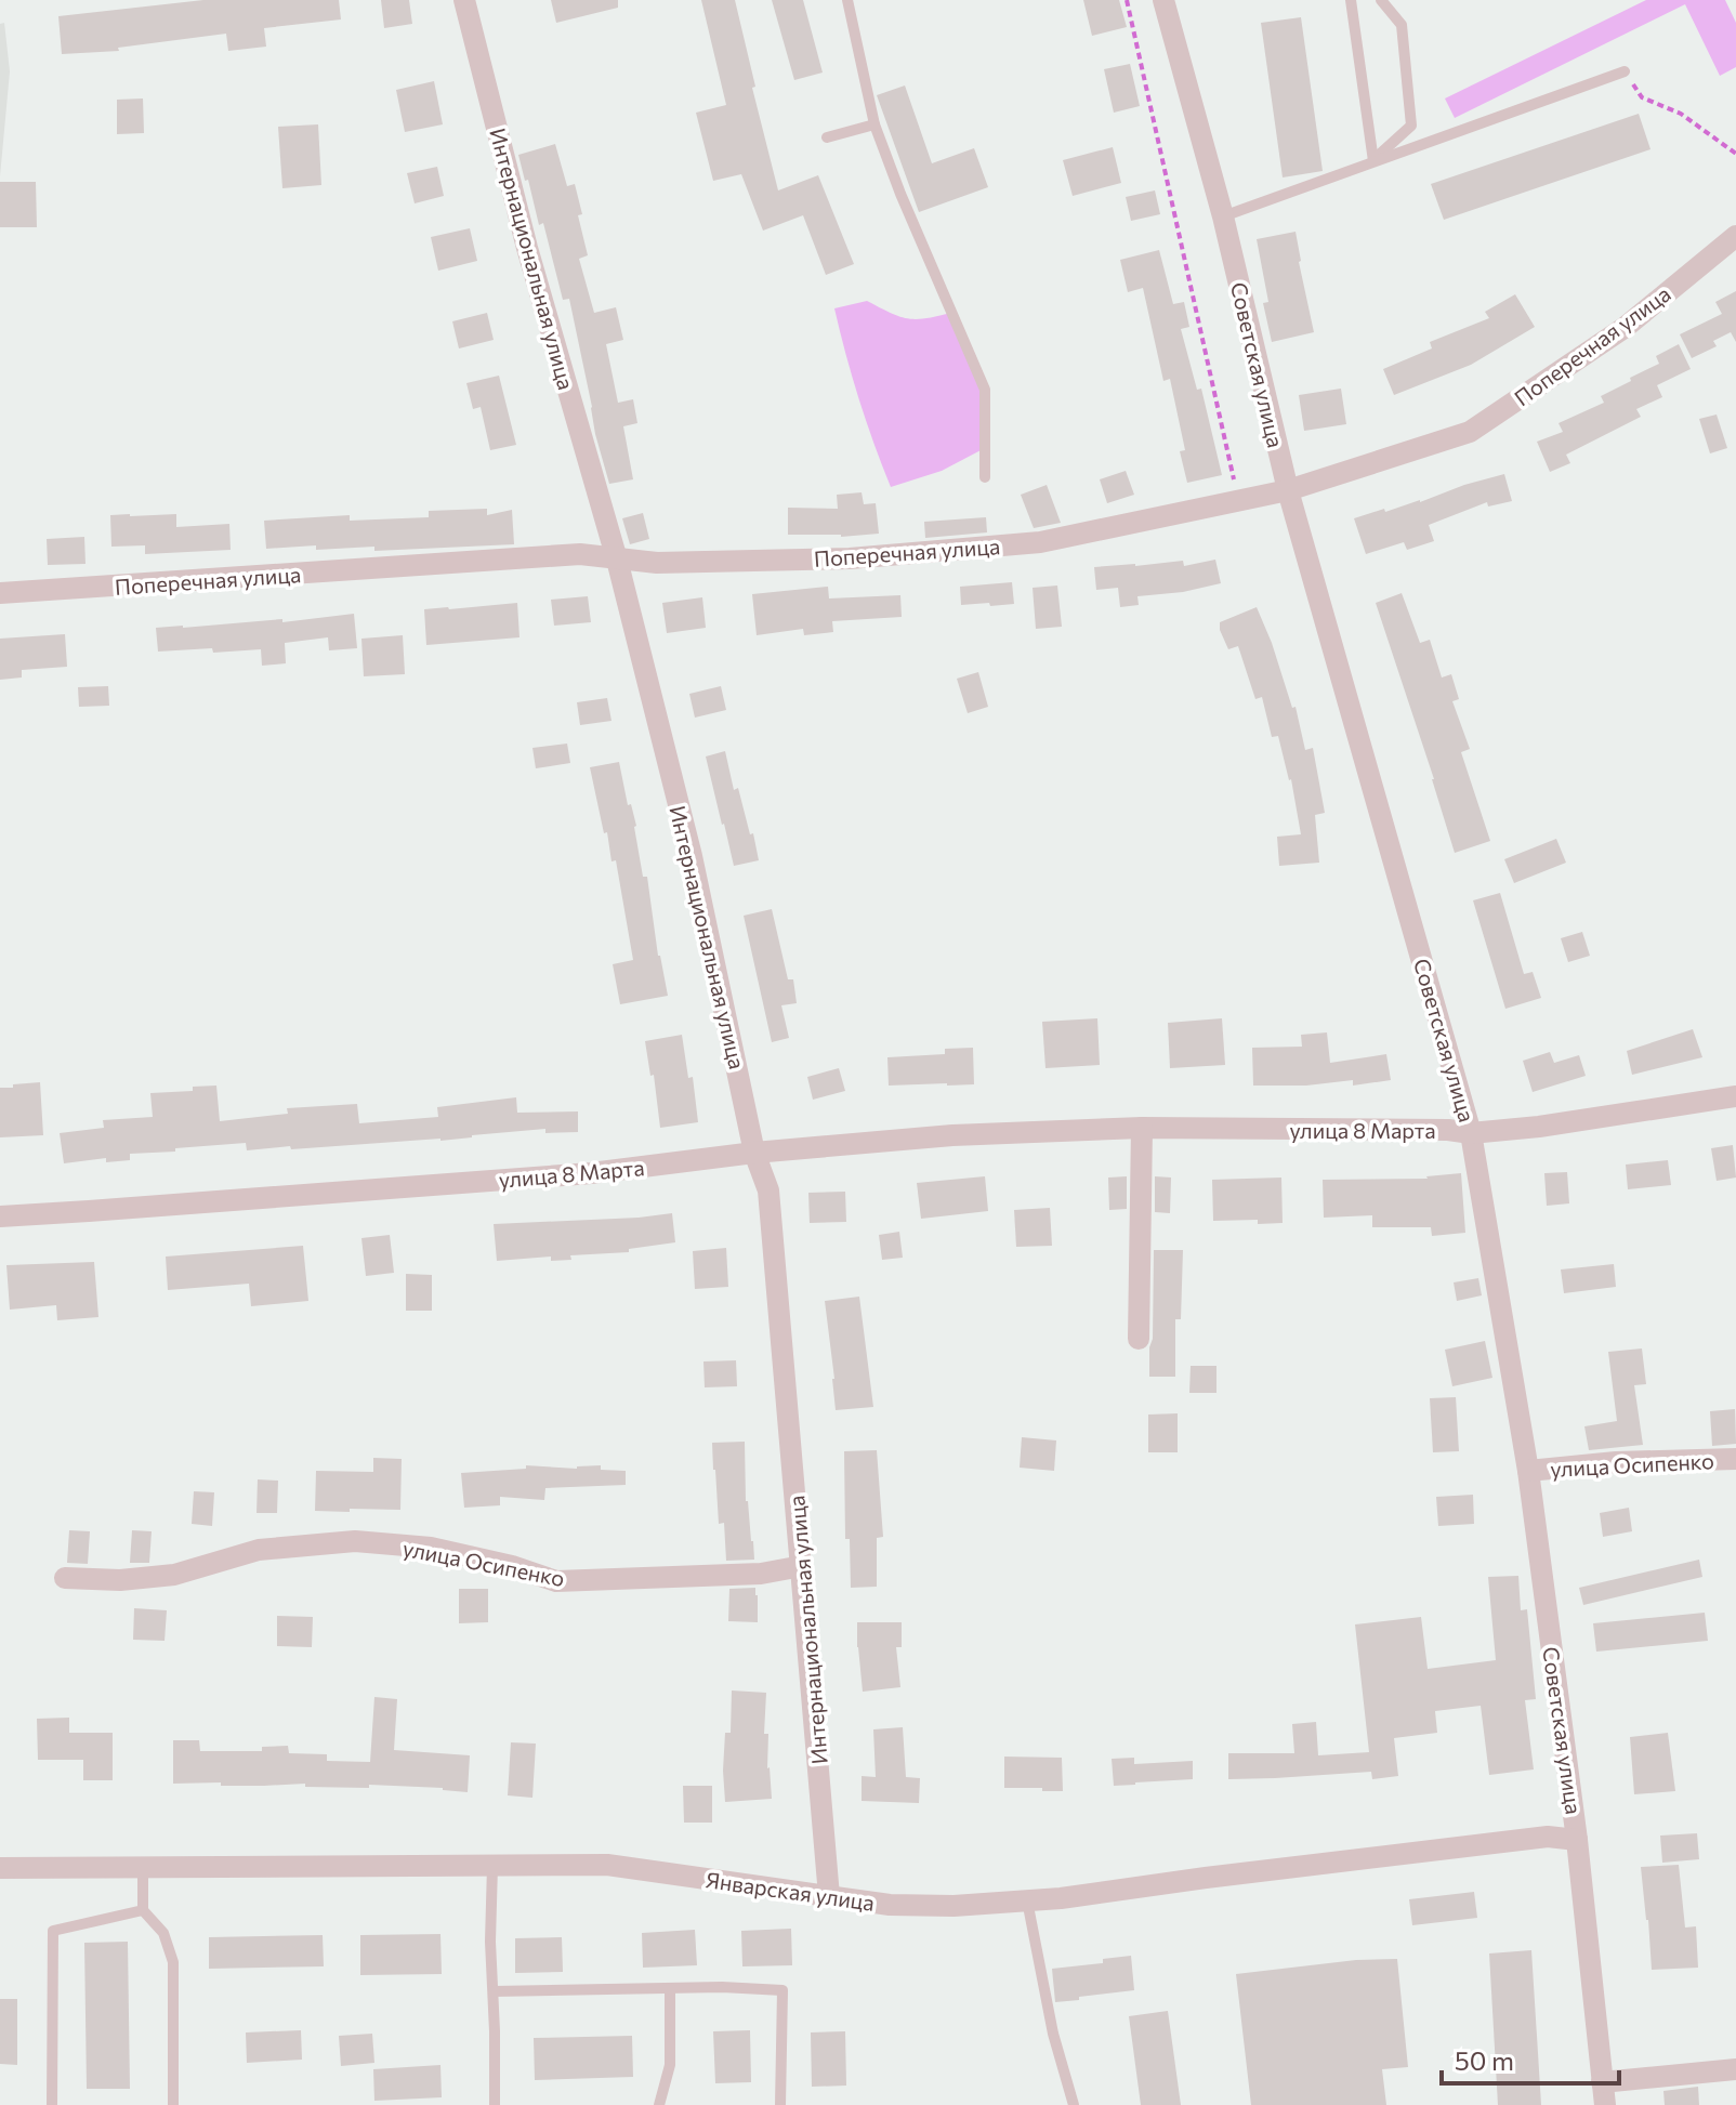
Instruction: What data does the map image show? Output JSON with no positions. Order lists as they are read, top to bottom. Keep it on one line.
{"streets":{"street":["Интернациональная улица","Поперечная улица","Советская улица","улица 8 Марта","улица Осипенко","Январская улица"]},"crossings":[["Интернациональная улица","Поперечная улица"],["Интернациональная улица","улица 8 Марта"],["Интернациональная улица","улица Осипенко"],["Интернациональная улица","Январская улица"],["Поперечная улица","Советская улица"],["Советская улица","улица 8 Марта"],["Советская улица","улица Осипенко"],["Советская улица","Январская улица"]],"scale_bar":"50 m"}
